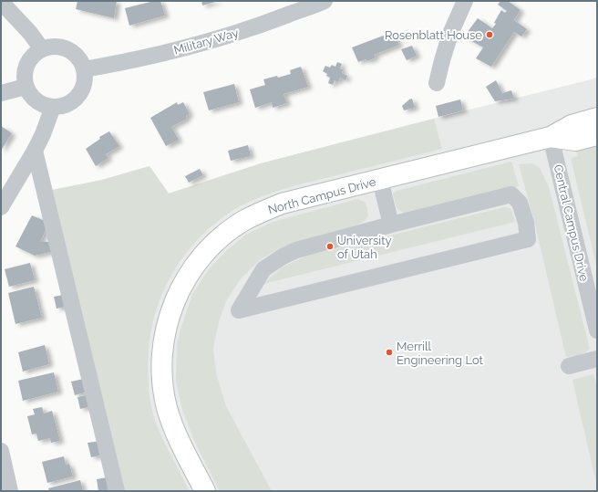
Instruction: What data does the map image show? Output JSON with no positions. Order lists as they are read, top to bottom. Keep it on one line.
{"streets":{"main road":["North Campus Drive"],"street":["Military Way","Central Campus Drive"]},"crossings":[["North Campus Drive","Central Campus Drive"]],"places":["Rosenblatt House","University of Utah","Merrill Engineering Lot"]}
